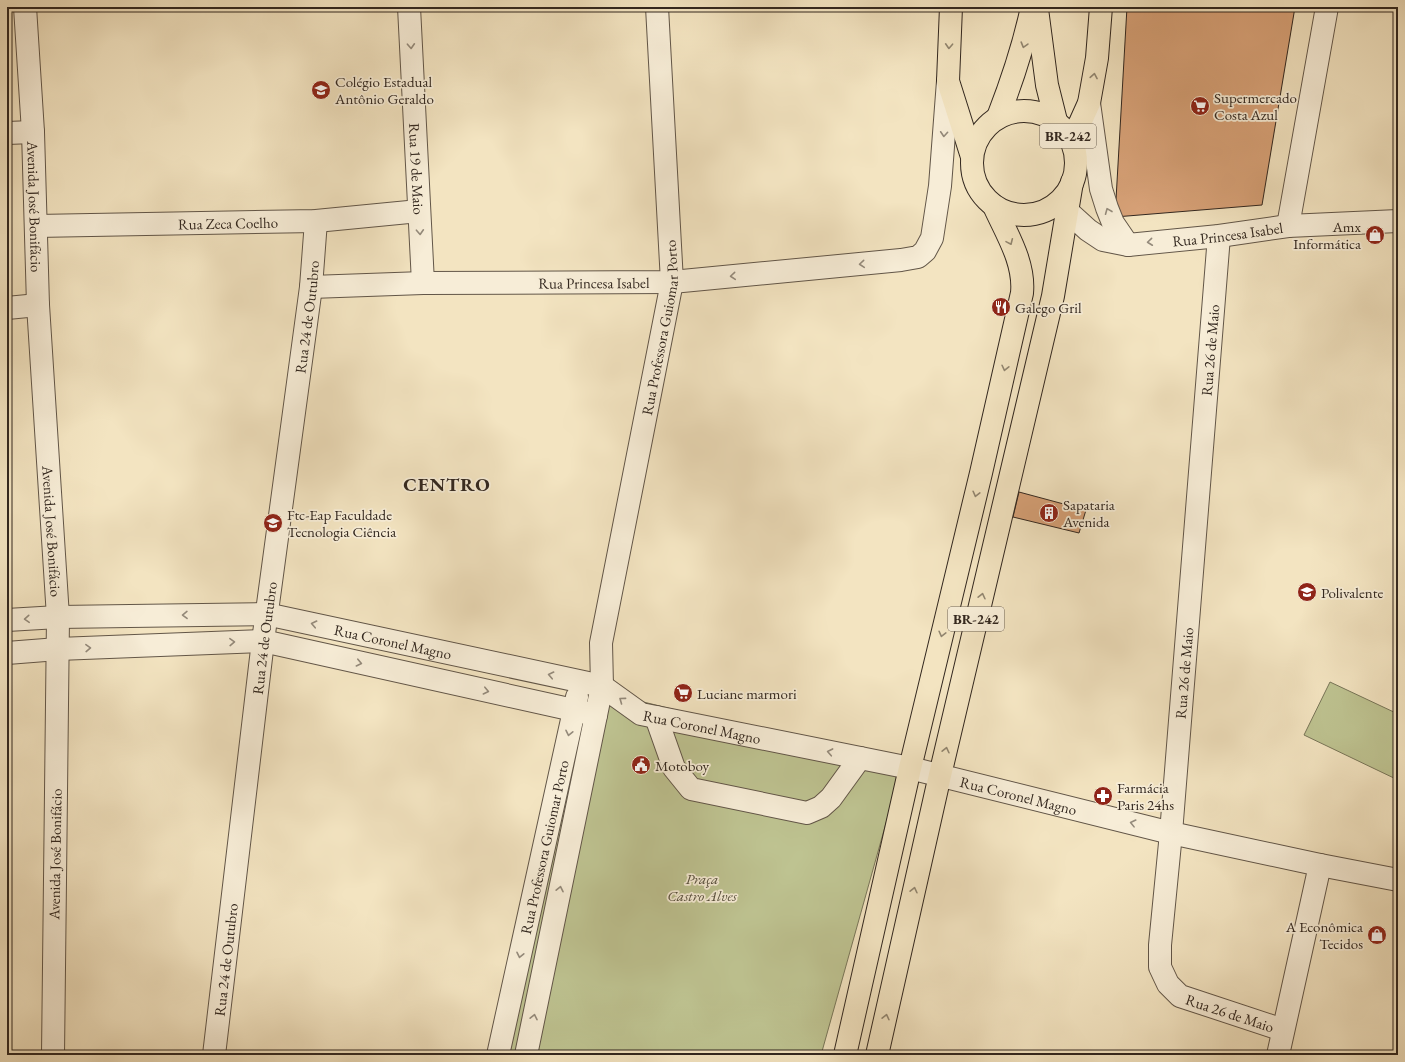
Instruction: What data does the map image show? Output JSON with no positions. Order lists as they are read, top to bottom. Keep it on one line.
{"streets":{"main road":["BR-242"],"street":["Rua 19 de Maio","Avenida José Bonifácio","Rua Zeca Coelho","Rua Princesa Isabel","Rua 24 de Outubro","Rua Professora Guiomar Porto","Rua 26 de Maio","Rua Coronel Magno"]},"crossings":[["BR-242","Rua Princesa Isabel"],["BR-242","Rua Coronel Magno"],["Rua 19 de Maio","Rua Zeca Coelho"],["Rua 19 de Maio","Rua Princesa Isabel"],["Avenida José Bonifácio","Rua Zeca Coelho"],["Avenida José Bonifácio","Rua Coronel Magno"],["Rua Zeca Coelho","Rua 24 de Outubro"],["Rua Princesa Isabel","Rua 24 de Outubro"],["Rua Princesa Isabel","Rua Professora Guiomar Porto"],["Rua Princesa Isabel","Rua 26 de Maio"],["Rua 24 de Outubro","Rua Coronel Magno"],["Rua Professora Guiomar Porto","Rua Coronel Magno"],["Rua 26 de Maio","Rua Coronel Magno"]],"one_way":["Rua 19 de Maio","Rua Princesa Isabel"],"districts":["CENTRO"],"parks":["Praça Castro Alves"],"places":{"school or university":["Colégio Estadual Antônio Geraldo","Ftc-Eap Faculdade Tecnologia Ciência","Polivalente"],"supermarket":["Supermercado Costa Azul","Luciane marmori"],"shop":["Amx Informática","A Econômica Tecidos"],"restaurant":["Galego Gril"],"building":["Sapataria Avenida"],"public building":["Motoboy"],"pharmacy":["Farmácia Paris 24hs"]}}
